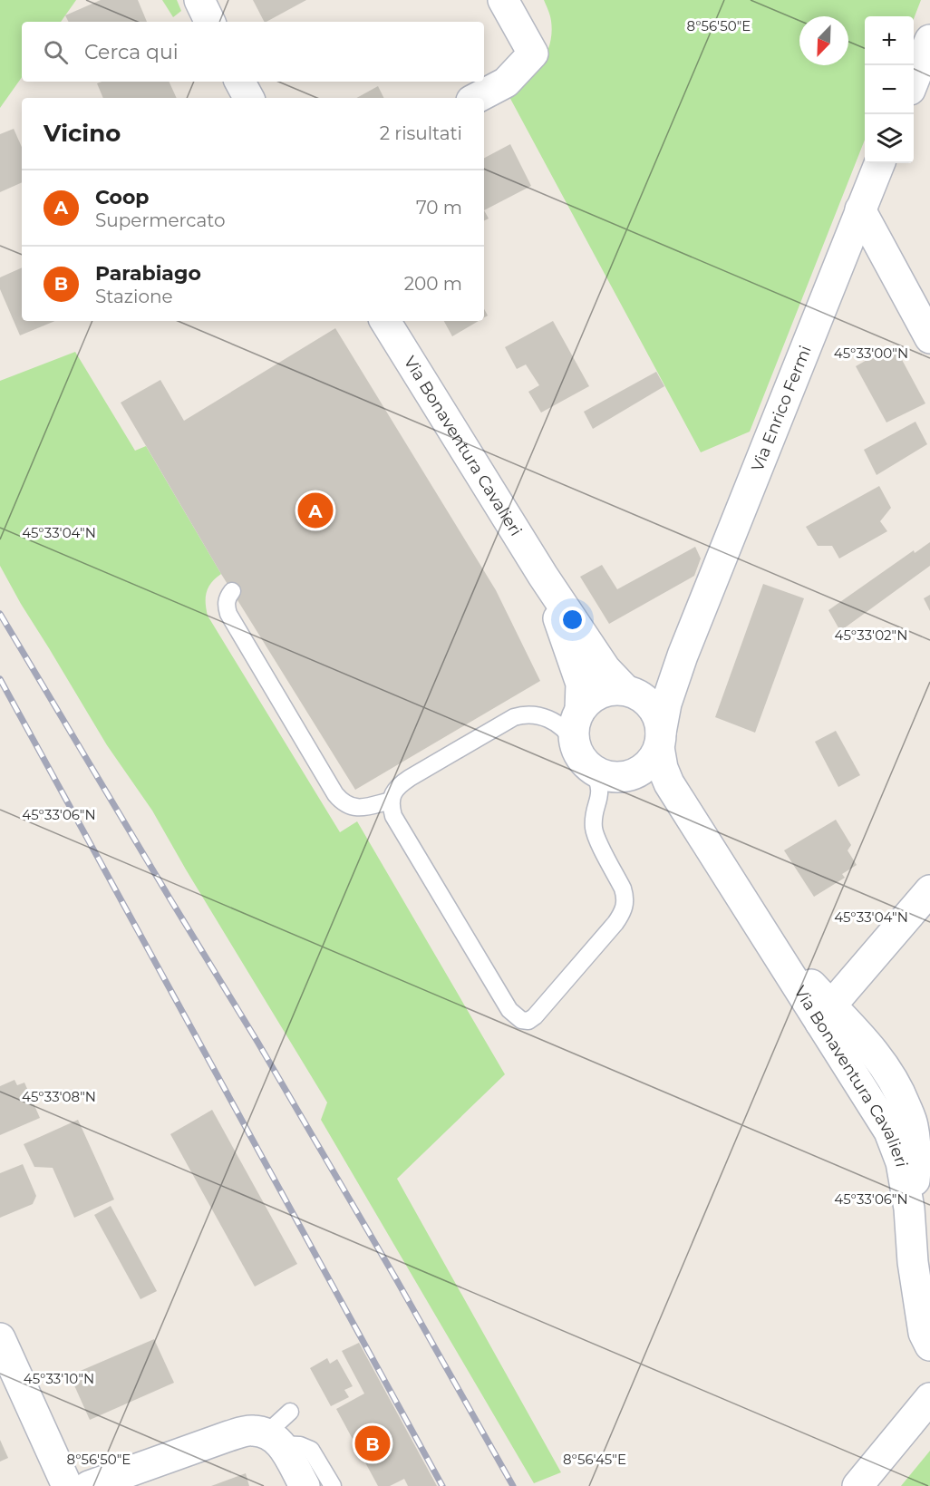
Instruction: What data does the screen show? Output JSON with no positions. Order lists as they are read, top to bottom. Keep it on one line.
{"streets":{"street":["Via Enrico Fermi","Via Bonaventura Cavalieri"]},"crossings":[["Via Enrico Fermi","Via Bonaventura Cavalieri"]],"north":"bottom left","page":{"map_buttons":["+","−"],"search":"Cerca qui","heading":["Vicino","2 risultati"],"list":[{"mark":"A","name":"Coop","note":"Supermercato","value":"70 m"},{"mark":"B","name":"Parabiago","note":"Stazione","value":"200 m"}],"pins":["A","B"]},"coordinates":["8°56'50\"E","45°33'00\"N","45°33'04\"N","45°33'02\"N","45°33'06\"N","45°33'08\"N","45°33'10\"N","8°56'45\"E"]}
